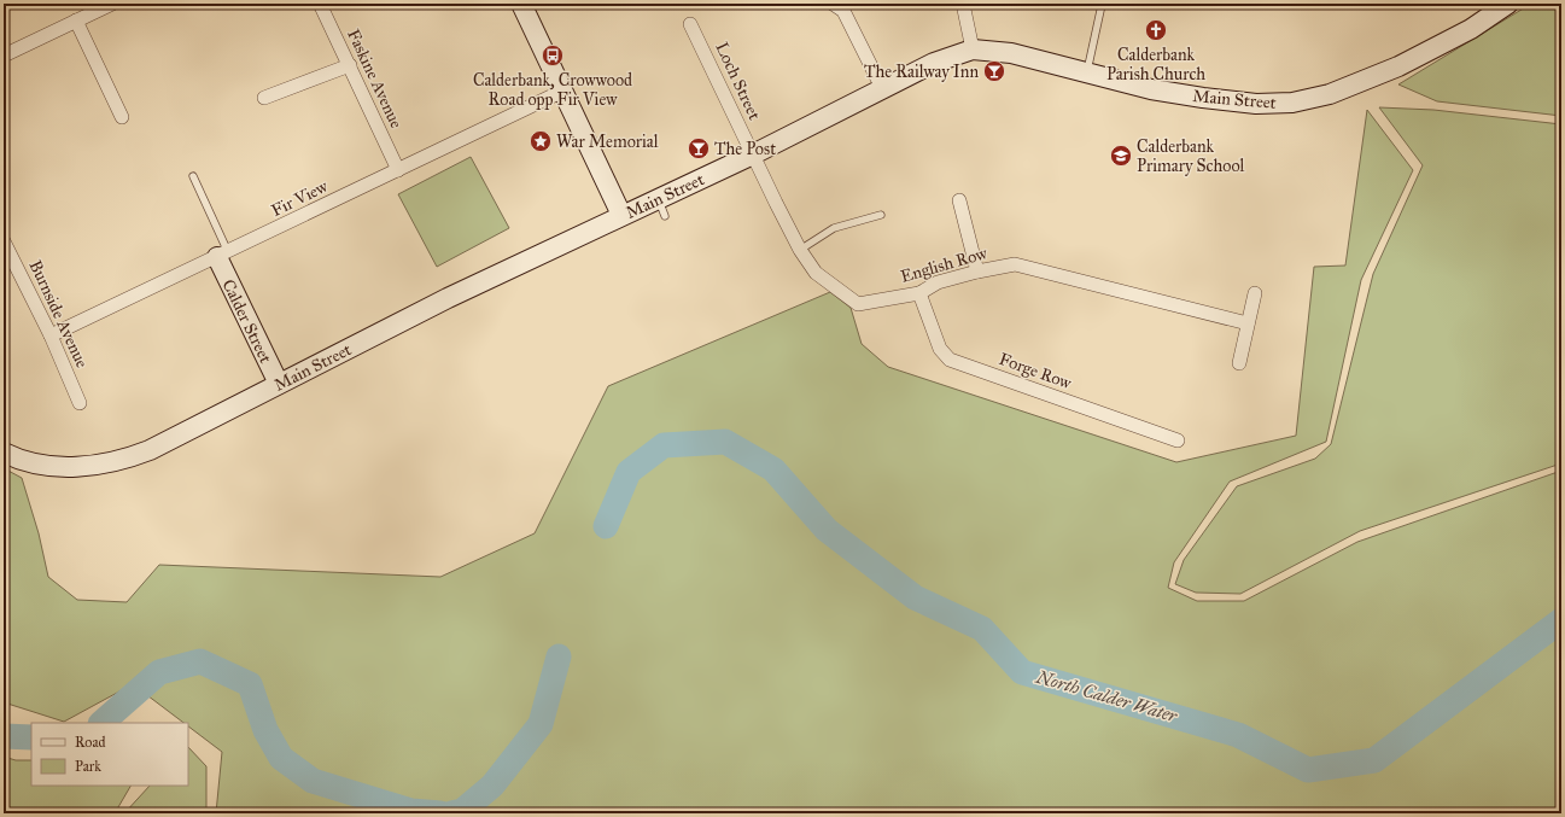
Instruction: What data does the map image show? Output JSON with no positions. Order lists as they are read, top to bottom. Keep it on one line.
{"streets":{"main road":["Main Street","Calder Street"],"street":["Faskine Avenue","Loch Street","Fir View","English Row","Burnside Avenue","Forge Row"]},"crossings":[["Faskine Avenue","Fir View"],["Loch Street","Main Street"],["Loch Street","English Row"],["Main Street","English Row"],["Main Street","Calder Street"],["Fir View","Burnside Avenue"],["Fir View","Calder Street"],["English Row","Forge Row"]],"water":["North Calder Water"],"places":{"church":["Calderbank Parish Church"],"bus stop":["Calderbank, Crowwood Road opp Fir View"],"bar":["The Railway Inn","The Post"],"place":["War Memorial"],"school or university":["Calderbank Primary School"]},"legend":["Road","Park"]}
